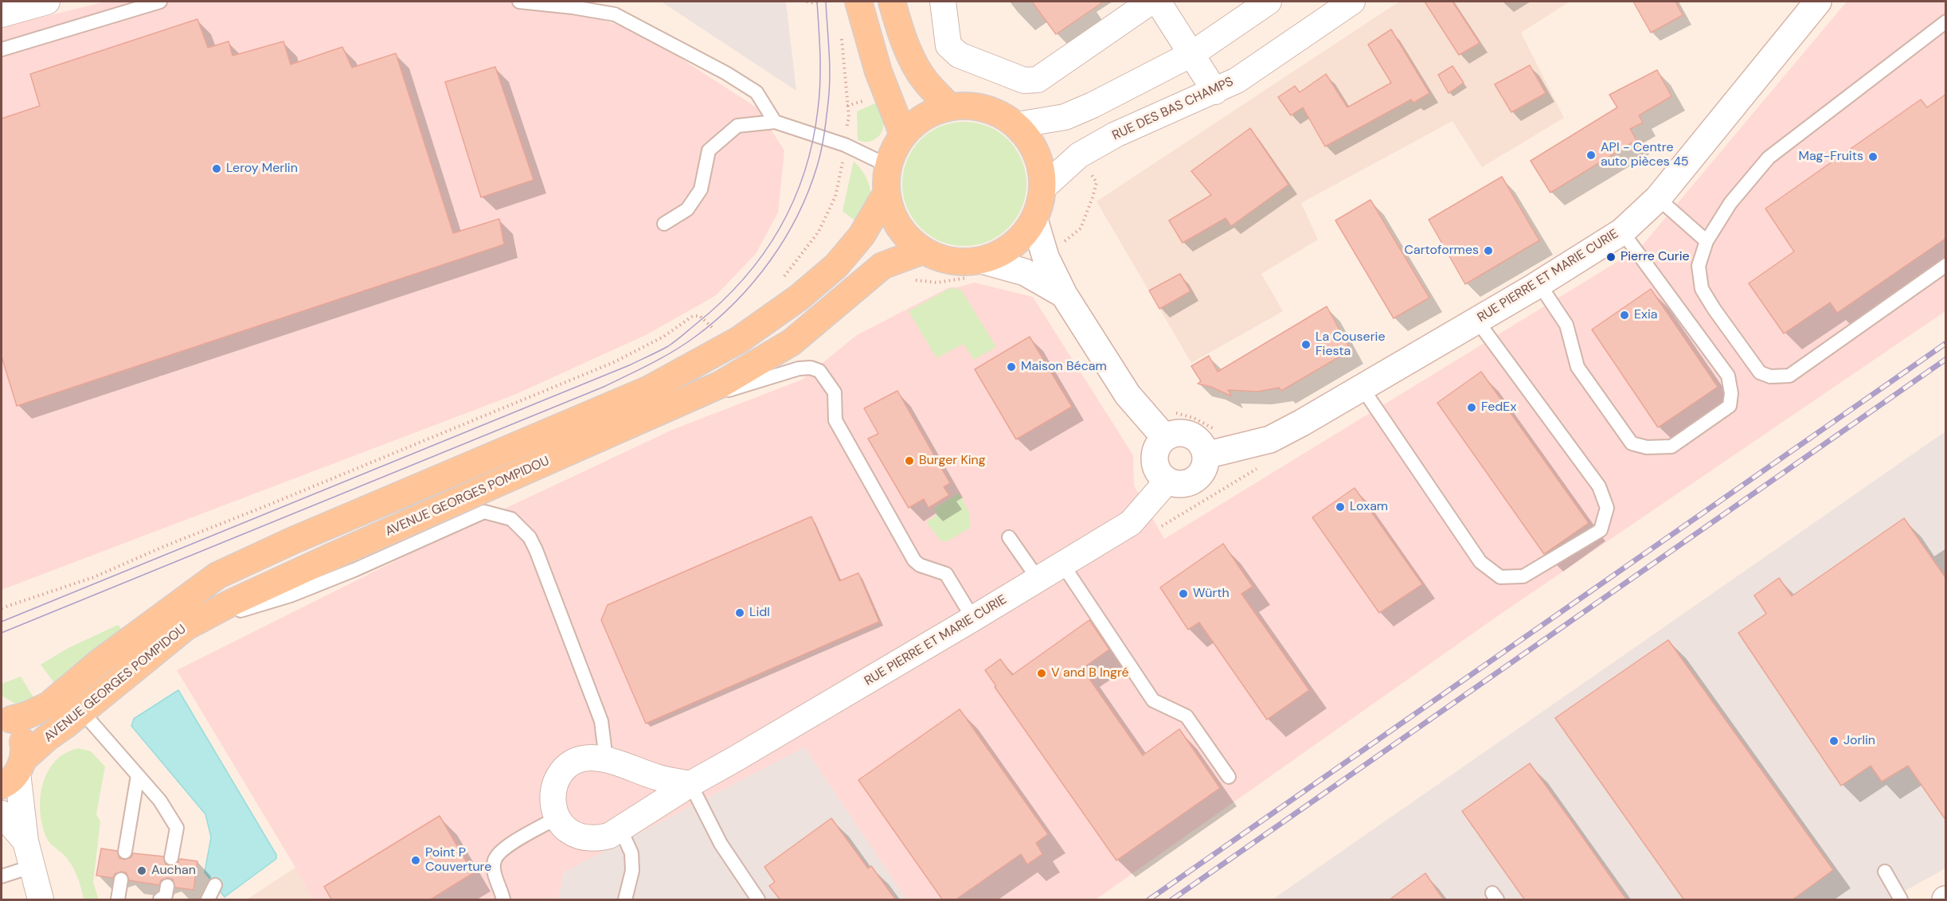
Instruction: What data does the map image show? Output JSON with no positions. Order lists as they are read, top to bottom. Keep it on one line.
{"streets":{"main road":["AVENUE GEORGES POMPIDOU"],"street":["RUE DES BAS CHAMPS","RUE PIERRE ET MARIE CURIE"]},"crossings":[["RUE DES BAS CHAMPS","AVENUE GEORGES POMPIDOU"]],"places":["API - Centre auto pièces 45","Mag-Fruits","Leroy Merlin","Cartoformes","Pierre Curie","Exia","La Couserie Fiesta","Maison Bécam","FedEx","Burger King","Loxam","Würth","Lidl","V and B Ingré","Jorlin","Point P Couverture","Auchan"]}
